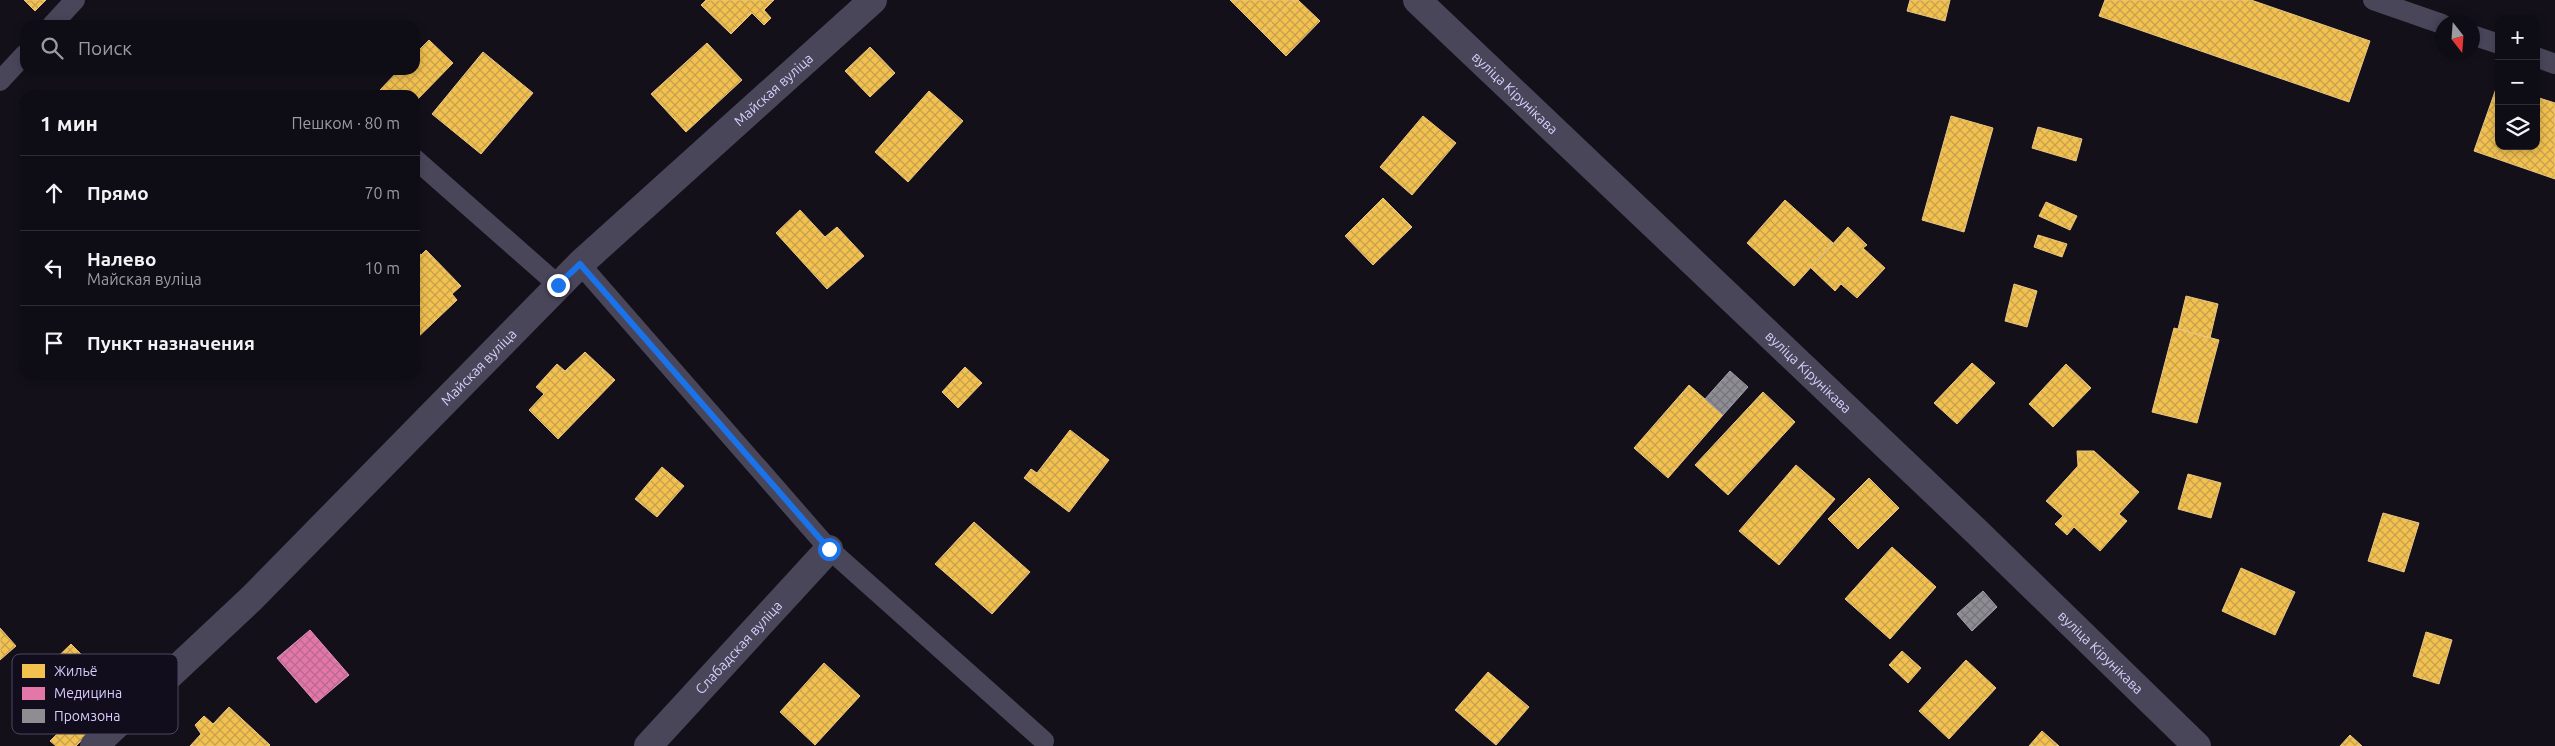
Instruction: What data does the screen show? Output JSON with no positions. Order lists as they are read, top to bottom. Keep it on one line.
{"streets":{"street":["Майская вуліца","вуліца Кірунікава","Слабадская вуліца"]},"legend":["Жильё","Медицина","Промзона"],"north":"bottom","page":{"map_buttons":["+","−"],"search":"Поиск","heading":["1 мин","Пешком · 80 m"],"list":[["Прямо","70 m"],["Налево","Майская вуліца","10 m"],"Пункт назначения"]}}
